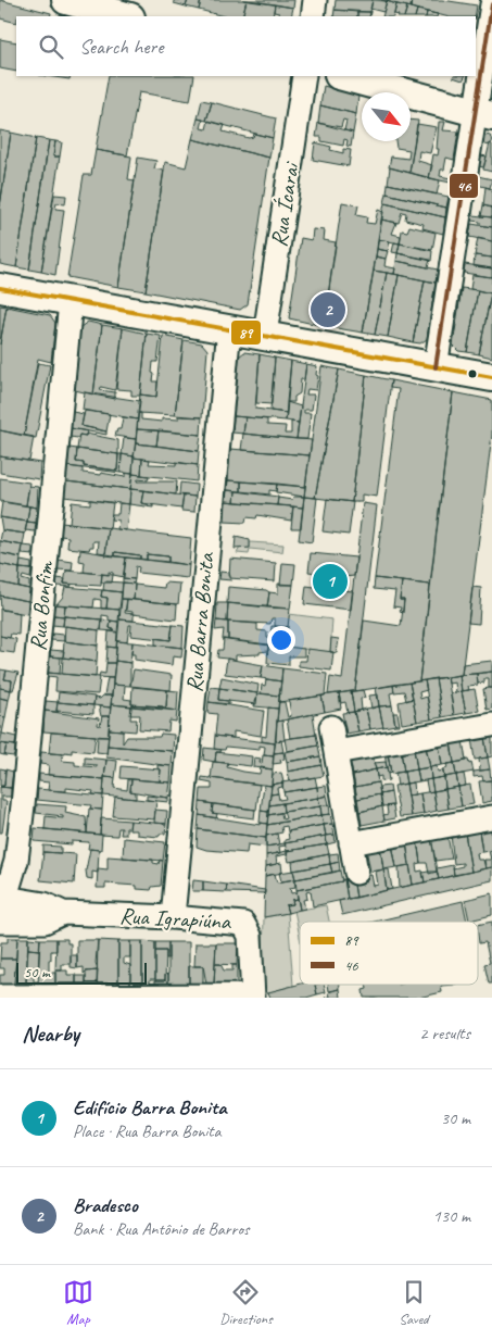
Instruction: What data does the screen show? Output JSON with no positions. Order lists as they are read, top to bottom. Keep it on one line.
{"streets":{"street":["Rua Ícarai","Rua Bonfim","Rua Barra Bonita","Rua Igrapiúna"]},"crossings":[["Rua Bonfim","Rua Igrapiúna"],["Rua Barra Bonita","Rua Igrapiúna"]],"lines":["transit line 46","transit line 89"],"legend":["89","46"],"scale_bar":"50 m","north":"bottom right","page":{"search":"Search here","pins":["2","1"],"scale":"50 m","heading":["Nearby","2 results"],"list":[{"mark":"1","name":"Edifício Barra Bonita","note":"Place · Rua Barra Bonita","value":"30 m"},{"mark":"2","name":"Bradesco","note":"Bank · Rua Antônio de Barros","value":"130 m"}],"nav":["Map","Directions","Saved"]}}
